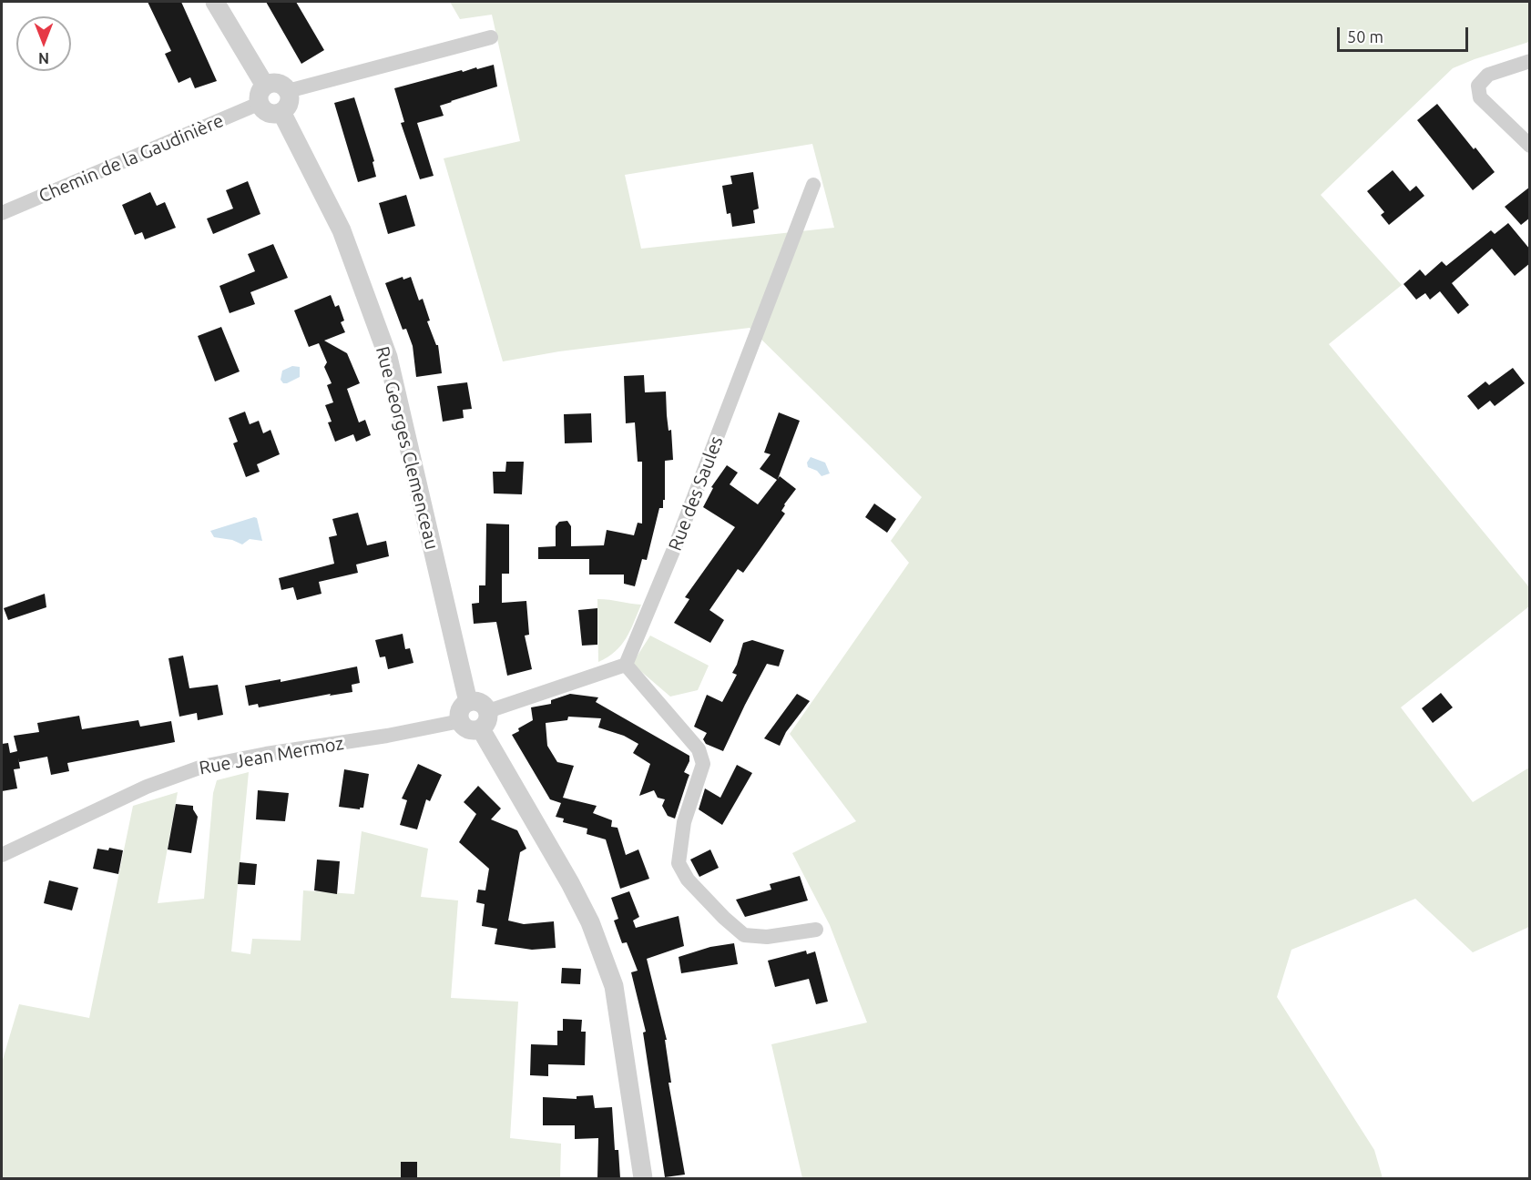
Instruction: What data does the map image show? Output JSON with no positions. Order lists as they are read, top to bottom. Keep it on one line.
{"streets":{"street":["Chemin de la Gaudinière","Rue Georges Clemenceau","Rue des Saules","Rue Jean Mermoz"]},"crossings":[["Chemin de la Gaudinière","Rue Georges Clemenceau"],["Rue Georges Clemenceau","Rue Jean Mermoz"]],"scale_bar":"50 m","north":"bottom"}
